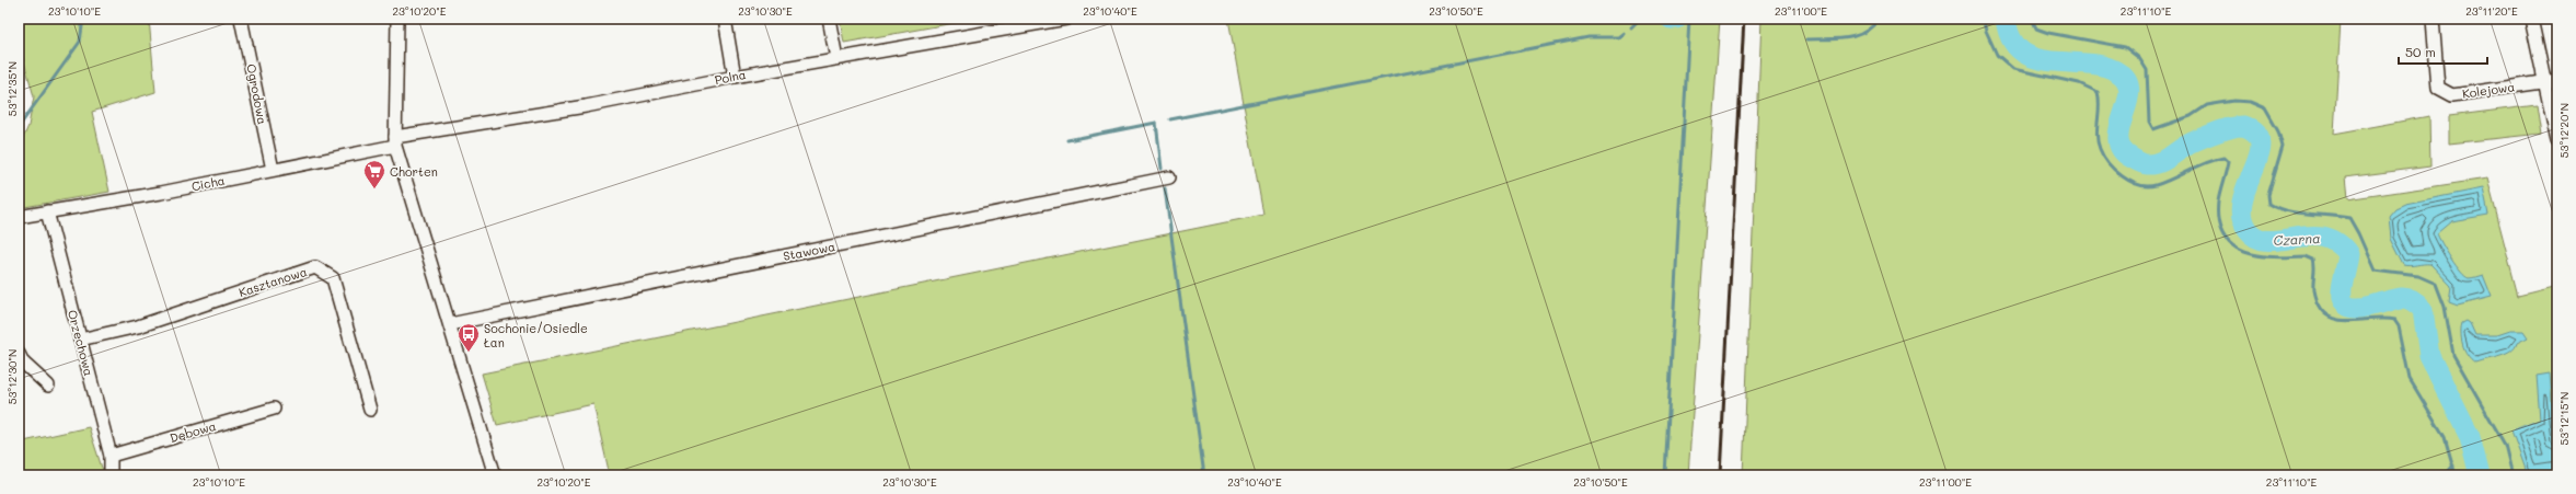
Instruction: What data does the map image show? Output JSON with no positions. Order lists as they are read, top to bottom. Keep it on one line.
{"streets":{"street":["Polna","Kolejowa","Ogrodowa","Cicha","Stawowa","Kasztanowa","Orzechowa","Dębowa"]},"crossings":[["Polna","Cicha"],["Ogrodowa","Cicha"],["Cicha","Orzechowa"],["Kasztanowa","Orzechowa"],["Orzechowa","Dębowa"]],"water":["Czarna"],"places":{"supermarket":["Chorten"],"bus stop":["Sochonie/Osiedle Łan"]},"scale_bar":"50 m","coordinates":["23°10'10\"E","23°10'20\"E","23°10'30\"E","23°10'40\"E","23°10'50\"E","23°11'00\"E","23°11'10\"E","23°11'20\"E","53°12'35\"N","53°12'20\"N","53°12'30\"N","53°12'15\"N"]}
